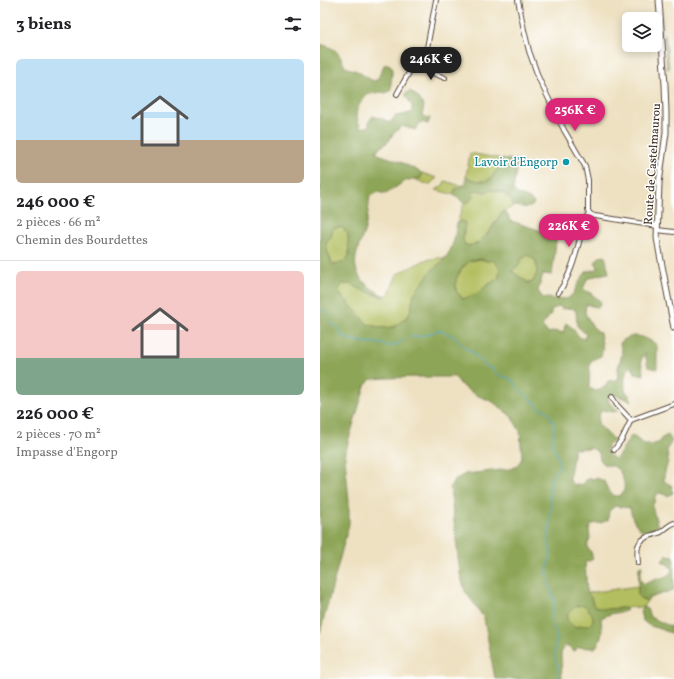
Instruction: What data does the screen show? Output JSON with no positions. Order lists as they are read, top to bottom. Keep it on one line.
{"streets":{"street":["Route de Castelmaurou"]},"places":["Lavoir d'Engorp"],"page":{"heading":"3 biens","price":["246K €","256K €","226K €"],"list":[{"name":"246 000 €","note":"2 pièces · 66 m² · Chemin des Bourdettes"},{"name":"226 000 €","note":"2 pièces · 70 m² · Impasse d'Engorp"}]}}
